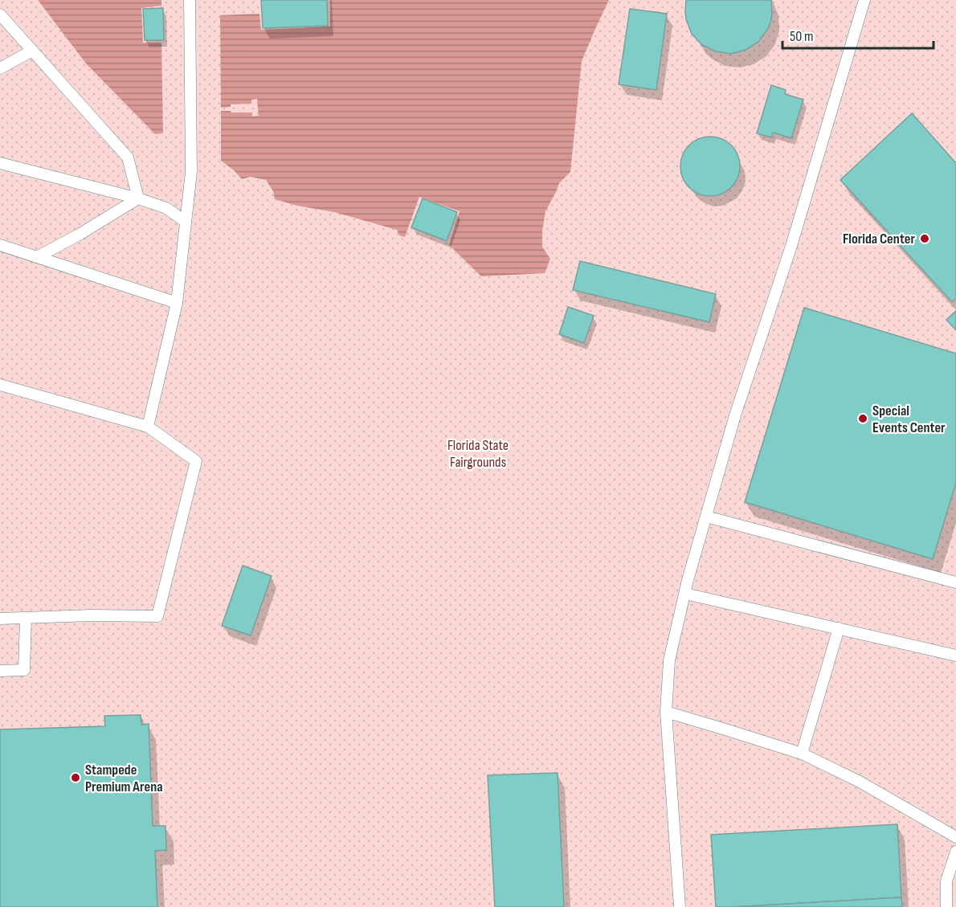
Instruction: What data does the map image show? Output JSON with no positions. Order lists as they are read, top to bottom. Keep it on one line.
{"parks":["Florida State Fairgrounds"],"places":["Florida Center","Special Events Center","Stampede Premium Arena"],"scale_bar":"50 m"}
